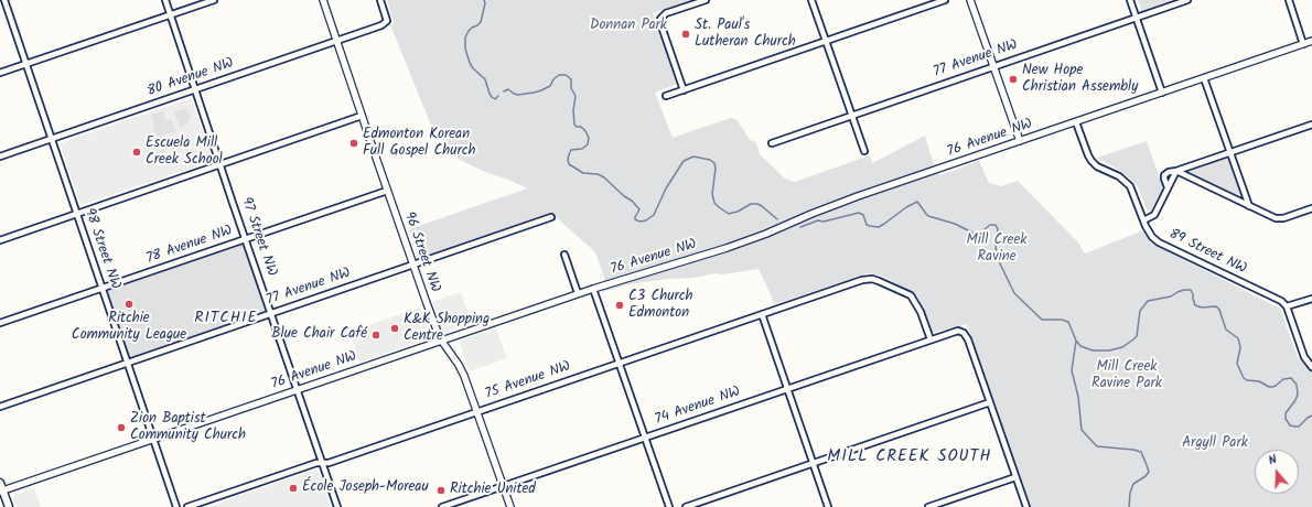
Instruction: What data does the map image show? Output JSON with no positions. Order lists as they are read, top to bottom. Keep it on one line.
{"streets":{"street":["77 Avenue NW","80 Avenue NW","76 Avenue NW","97 Street NW","78 Avenue NW","98 Street NW","96 Street NW","89 Street NW","75 Avenue NW","74 Avenue NW"]},"crossings":[["77 Avenue NW","97 Street NW"],["77 Avenue NW","98 Street NW"],["77 Avenue NW","96 Street NW"],["80 Avenue NW","97 Street NW"],["80 Avenue NW","98 Street NW"],["80 Avenue NW","96 Street NW"],["76 Avenue NW","97 Street NW"],["76 Avenue NW","98 Street NW"],["76 Avenue NW","96 Street NW"],["76 Avenue NW","89 Street NW"],["97 Street NW","78 Avenue NW"],["97 Street NW","75 Avenue NW"],["78 Avenue NW","98 Street NW"],["78 Avenue NW","96 Street NW"],["96 Street NW","75 Avenue NW"],["96 Street NW","74 Avenue NW"],["75 Avenue NW","74 Avenue NW"]],"districts":["RITCHIE","MILL CREEK SOUTH"],"parks":["Donnan Park","Mill Creek Ravine","Mill Creek Ravine Park","Argyll Park"],"places":["St. Paul's Lutheran Church","New Hope Christian Assembly","Edmonton Korean Full Gospel Church","Escuela Mill Creek School","Ritchie Community League","C3 Church Edmonton","K&K Shopping Centre","Blue Chair Café","Zion Baptist Community Church","École Joseph-Moreau","Ritchie United"],"north":"top"}
